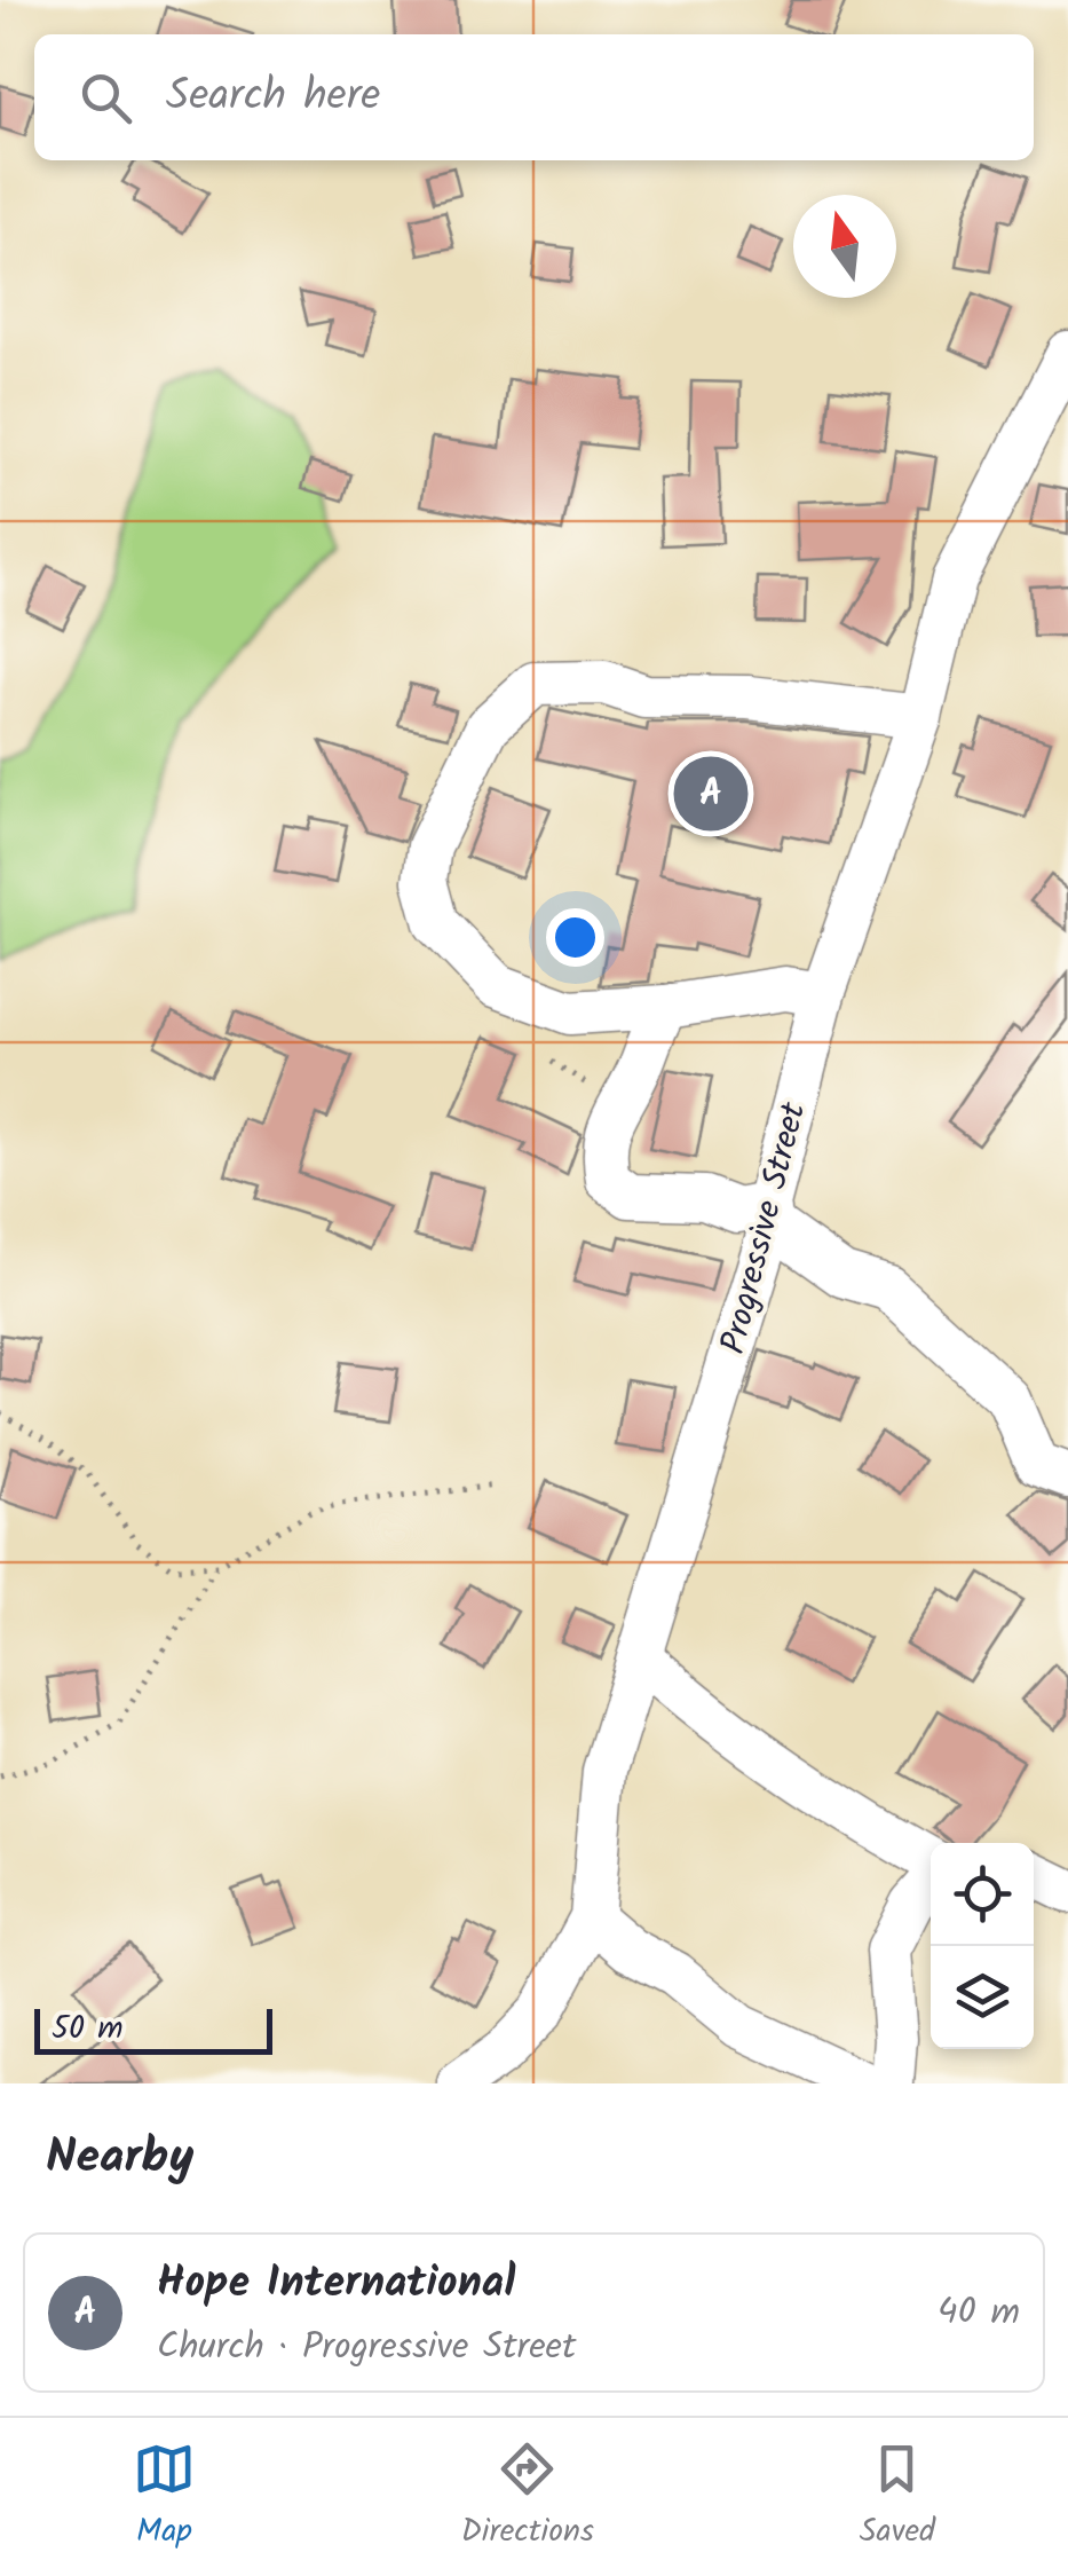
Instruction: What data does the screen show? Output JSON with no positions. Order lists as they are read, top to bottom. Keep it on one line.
{"streets":{"street":["Progressive Street"]},"scale_bar":"50 m","north":"top","page":{"search":"Search here","pins":"A","scale":"50 m","heading":"Nearby","list":[{"mark":"A","name":"Hope International","note":"Church · Progressive Street","value":"40 m"}],"nav":["Map","Directions","Saved"]}}
